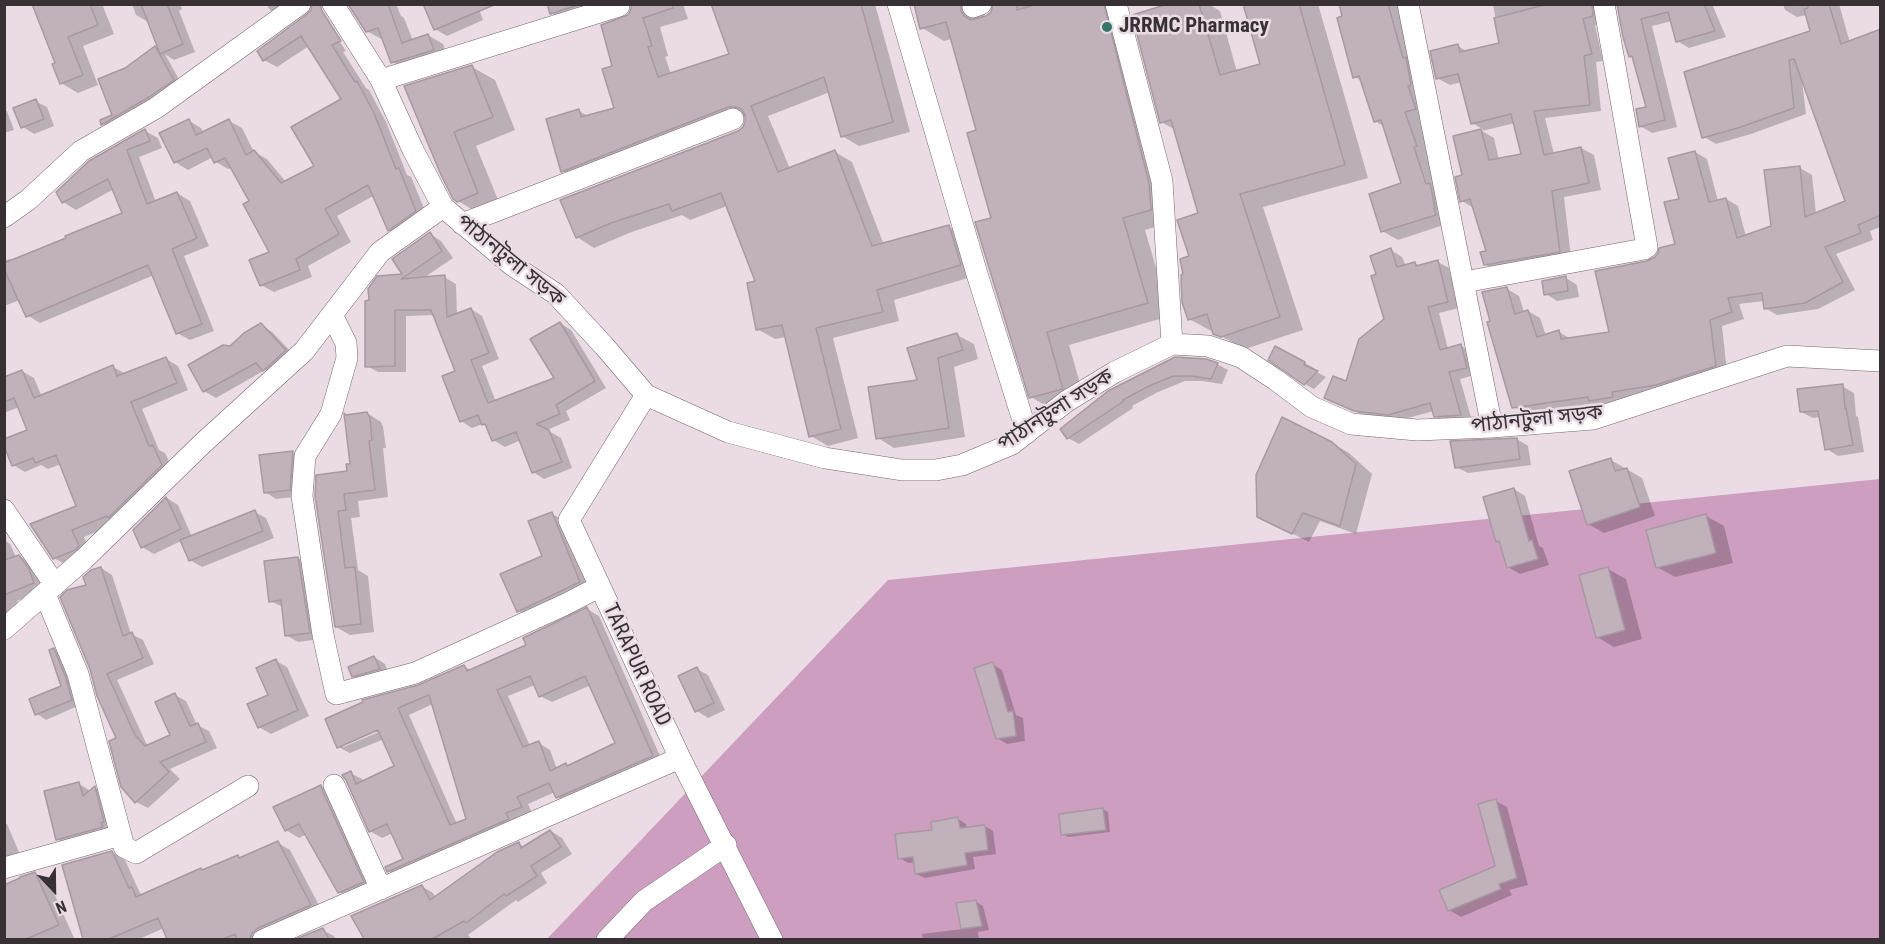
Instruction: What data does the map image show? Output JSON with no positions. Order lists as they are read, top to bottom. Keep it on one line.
{"streets":{"street":["পাঠানটুলা সড়ক","TARAPUR ROAD"]},"crossings":[["পাঠানটুলা সড়ক","TARAPUR ROAD"]],"places":["JRRMC Pharmacy"],"north":"bottom"}
